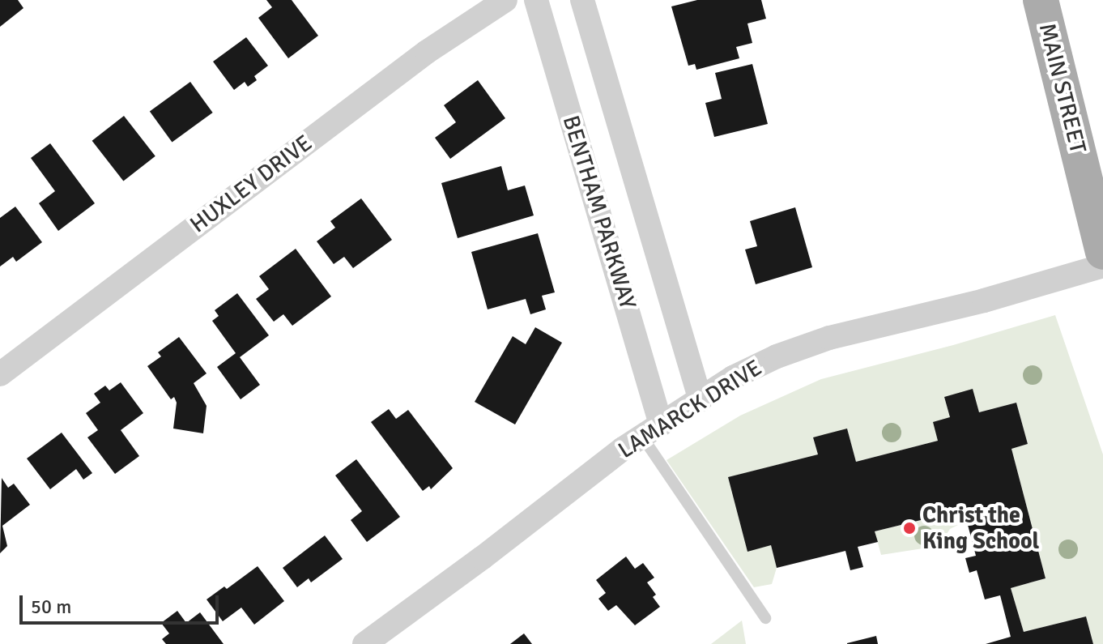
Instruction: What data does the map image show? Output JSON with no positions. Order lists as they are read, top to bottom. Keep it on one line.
{"streets":{"main road":["MAIN STREET"],"street":["HUXLEY DRIVE","BENTHAM PARKWAY","LAMARCK DRIVE"]},"crossings":[["BENTHAM PARKWAY","LAMARCK DRIVE"]],"places":["Christ the King School"],"scale_bar":"50 m"}
